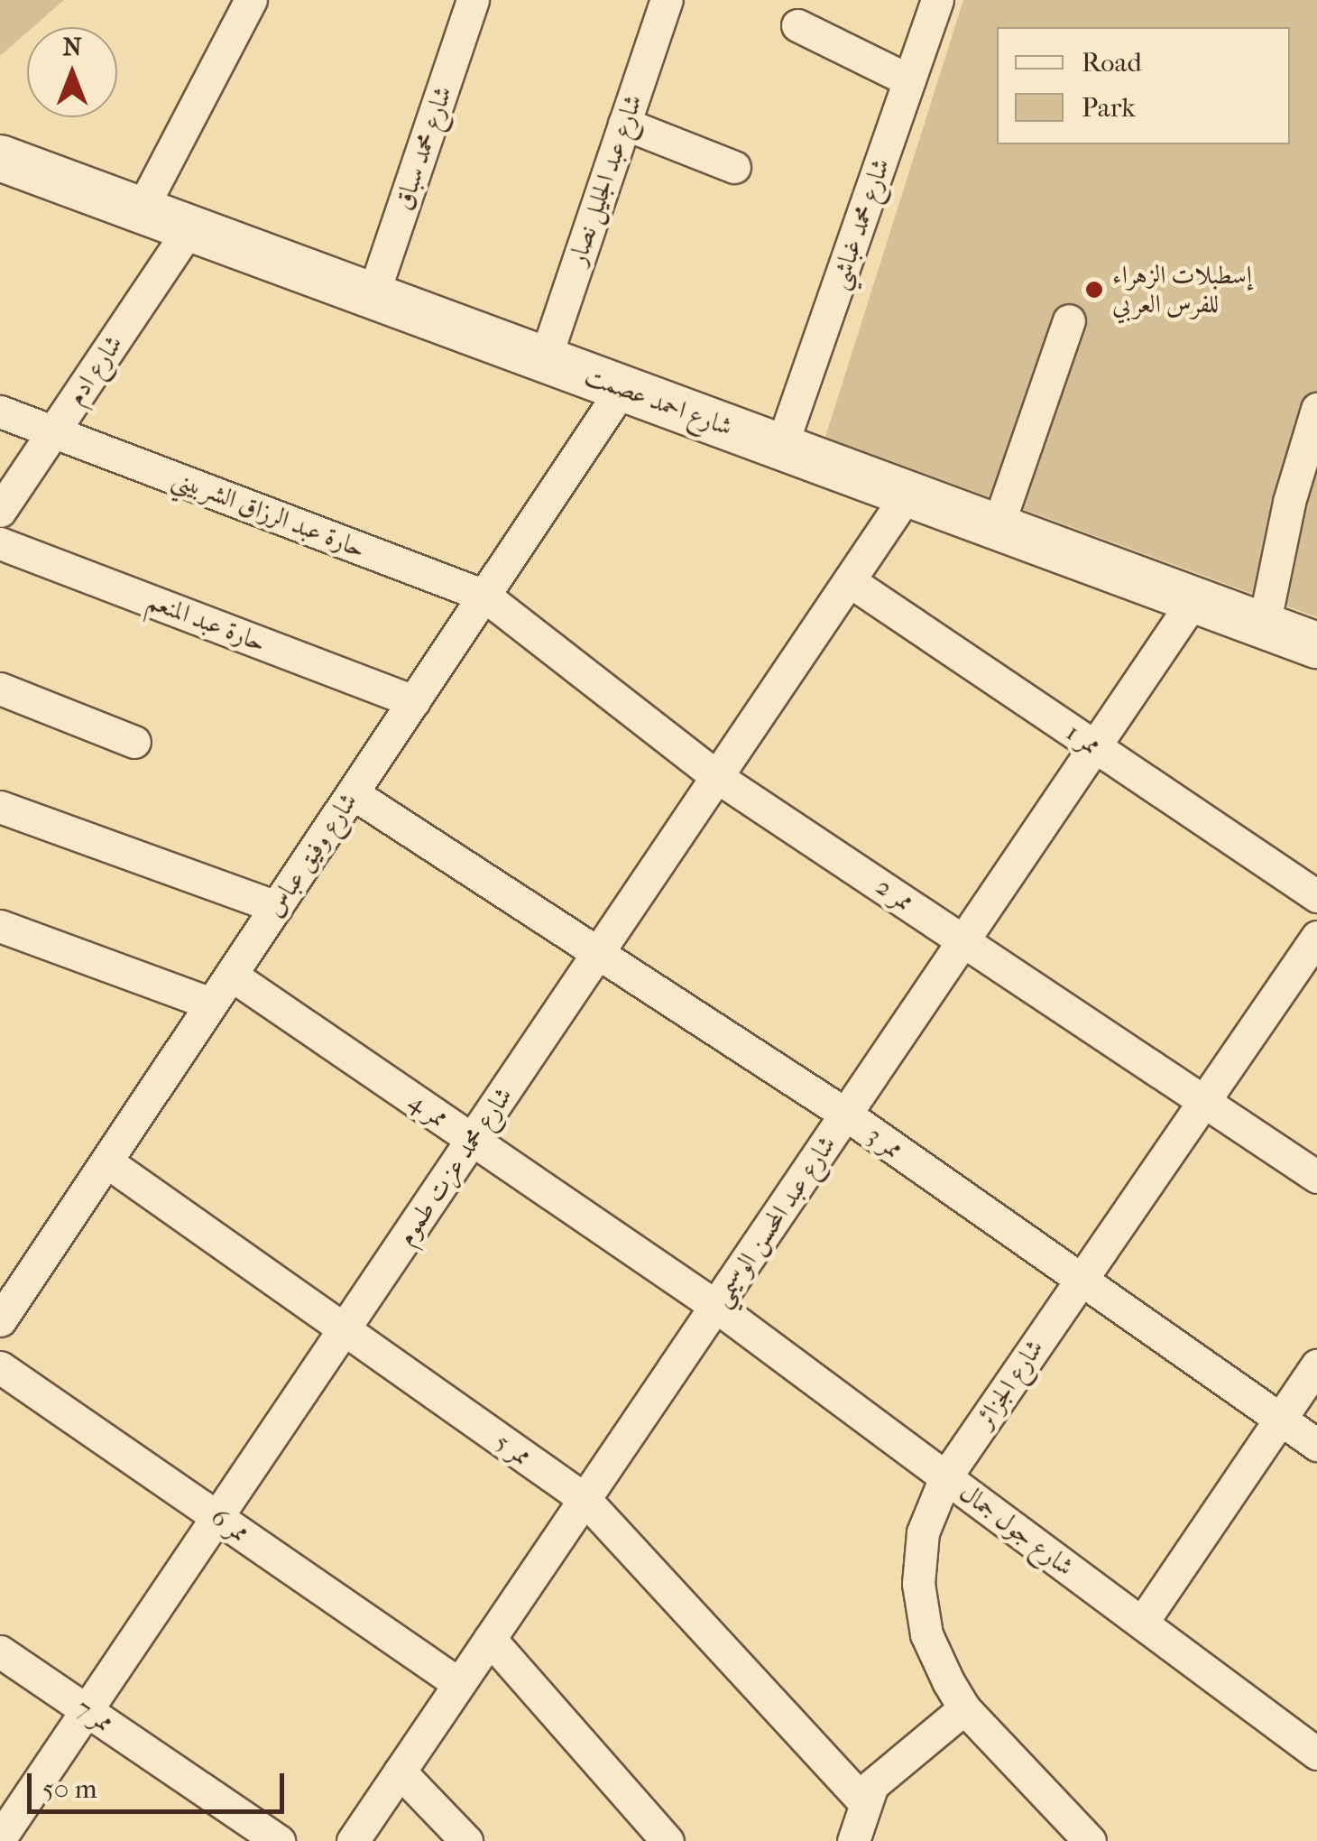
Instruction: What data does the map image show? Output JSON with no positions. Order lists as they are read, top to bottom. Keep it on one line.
{"streets":{"main road":["شارع احمد عصمت"],"street":["شارع محمد سباق","شارع عبد الجليل نصار","شارع محمد غباشي","شارع ادم","حارة عبد الرزاق الشربيني","حارة عبد المنعم","ممر 1","شارع وفيق عباس","ممر 2","ممر 4","ممر 3","شارع محمد عزت طموم","شارع عبد المحسن الوسيمي","شارع الجزائر","ممر 5","ممر 6","شارع جول جمال","ممر 7"]},"crossings":[["شارع محمد سباق","شارع احمد عصمت"],["شارع عبد الجليل نصار","شارع احمد عصمت"],["شارع محمد غباشي","شارع احمد عصمت"],["شارع ادم","شارع احمد عصمت"],["شارع ادم","حارة عبد الرزاق الشربيني"],["شارع احمد عصمت","شارع وفيق عباس"],["شارع احمد عصمت","شارع محمد عزت طموم"],["شارع احمد عصمت","شارع عبد المحسن الوسيمي"],["حارة عبد الرزاق الشربيني","شارع وفيق عباس"],["حارة عبد الرزاق الشربيني","ممر 2"],["حارة عبد المنعم","شارع وفيق عباس"],["ممر 1","شارع محمد عزت طموم"],["ممر 1","شارع عبد المحسن الوسيمي"],["شارع وفيق عباس","ممر 2"],["شارع وفيق عباس","ممر 4"],["شارع وفيق عباس","ممر 3"],["شارع وفيق عباس","ممر 5"],["ممر 2","شارع محمد عزت طموم"],["ممر 2","شارع عبد المحسن الوسيمي"],["ممر 2","شارع الجزائر"],["ممر 4","شارع محمد عزت طموم"],["ممر 4","شارع عبد المحسن الوسيمي"],["ممر 4","شارع جول جمال"],["ممر 3","شارع محمد عزت طموم"],["ممر 3","شارع عبد المحسن الوسيمي"],["ممر 3","شارع الجزائر"],["شارع محمد عزت طموم","ممر 5"],["شارع محمد عزت طموم","ممر 6"],["شارع محمد عزت طموم","ممر 7"],["شارع عبد المحسن الوسيمي","ممر 5"],["شارع عبد المحسن الوسيمي","ممر 6"],["شارع عبد المحسن الوسيمي","شارع جول جمال"],["شارع الجزائر","شارع جول جمال"]],"places":["إسطبلات الزهراء للفرس العربي"],"legend":["Road","Park"],"scale_bar":"50 m","north":"top"}
